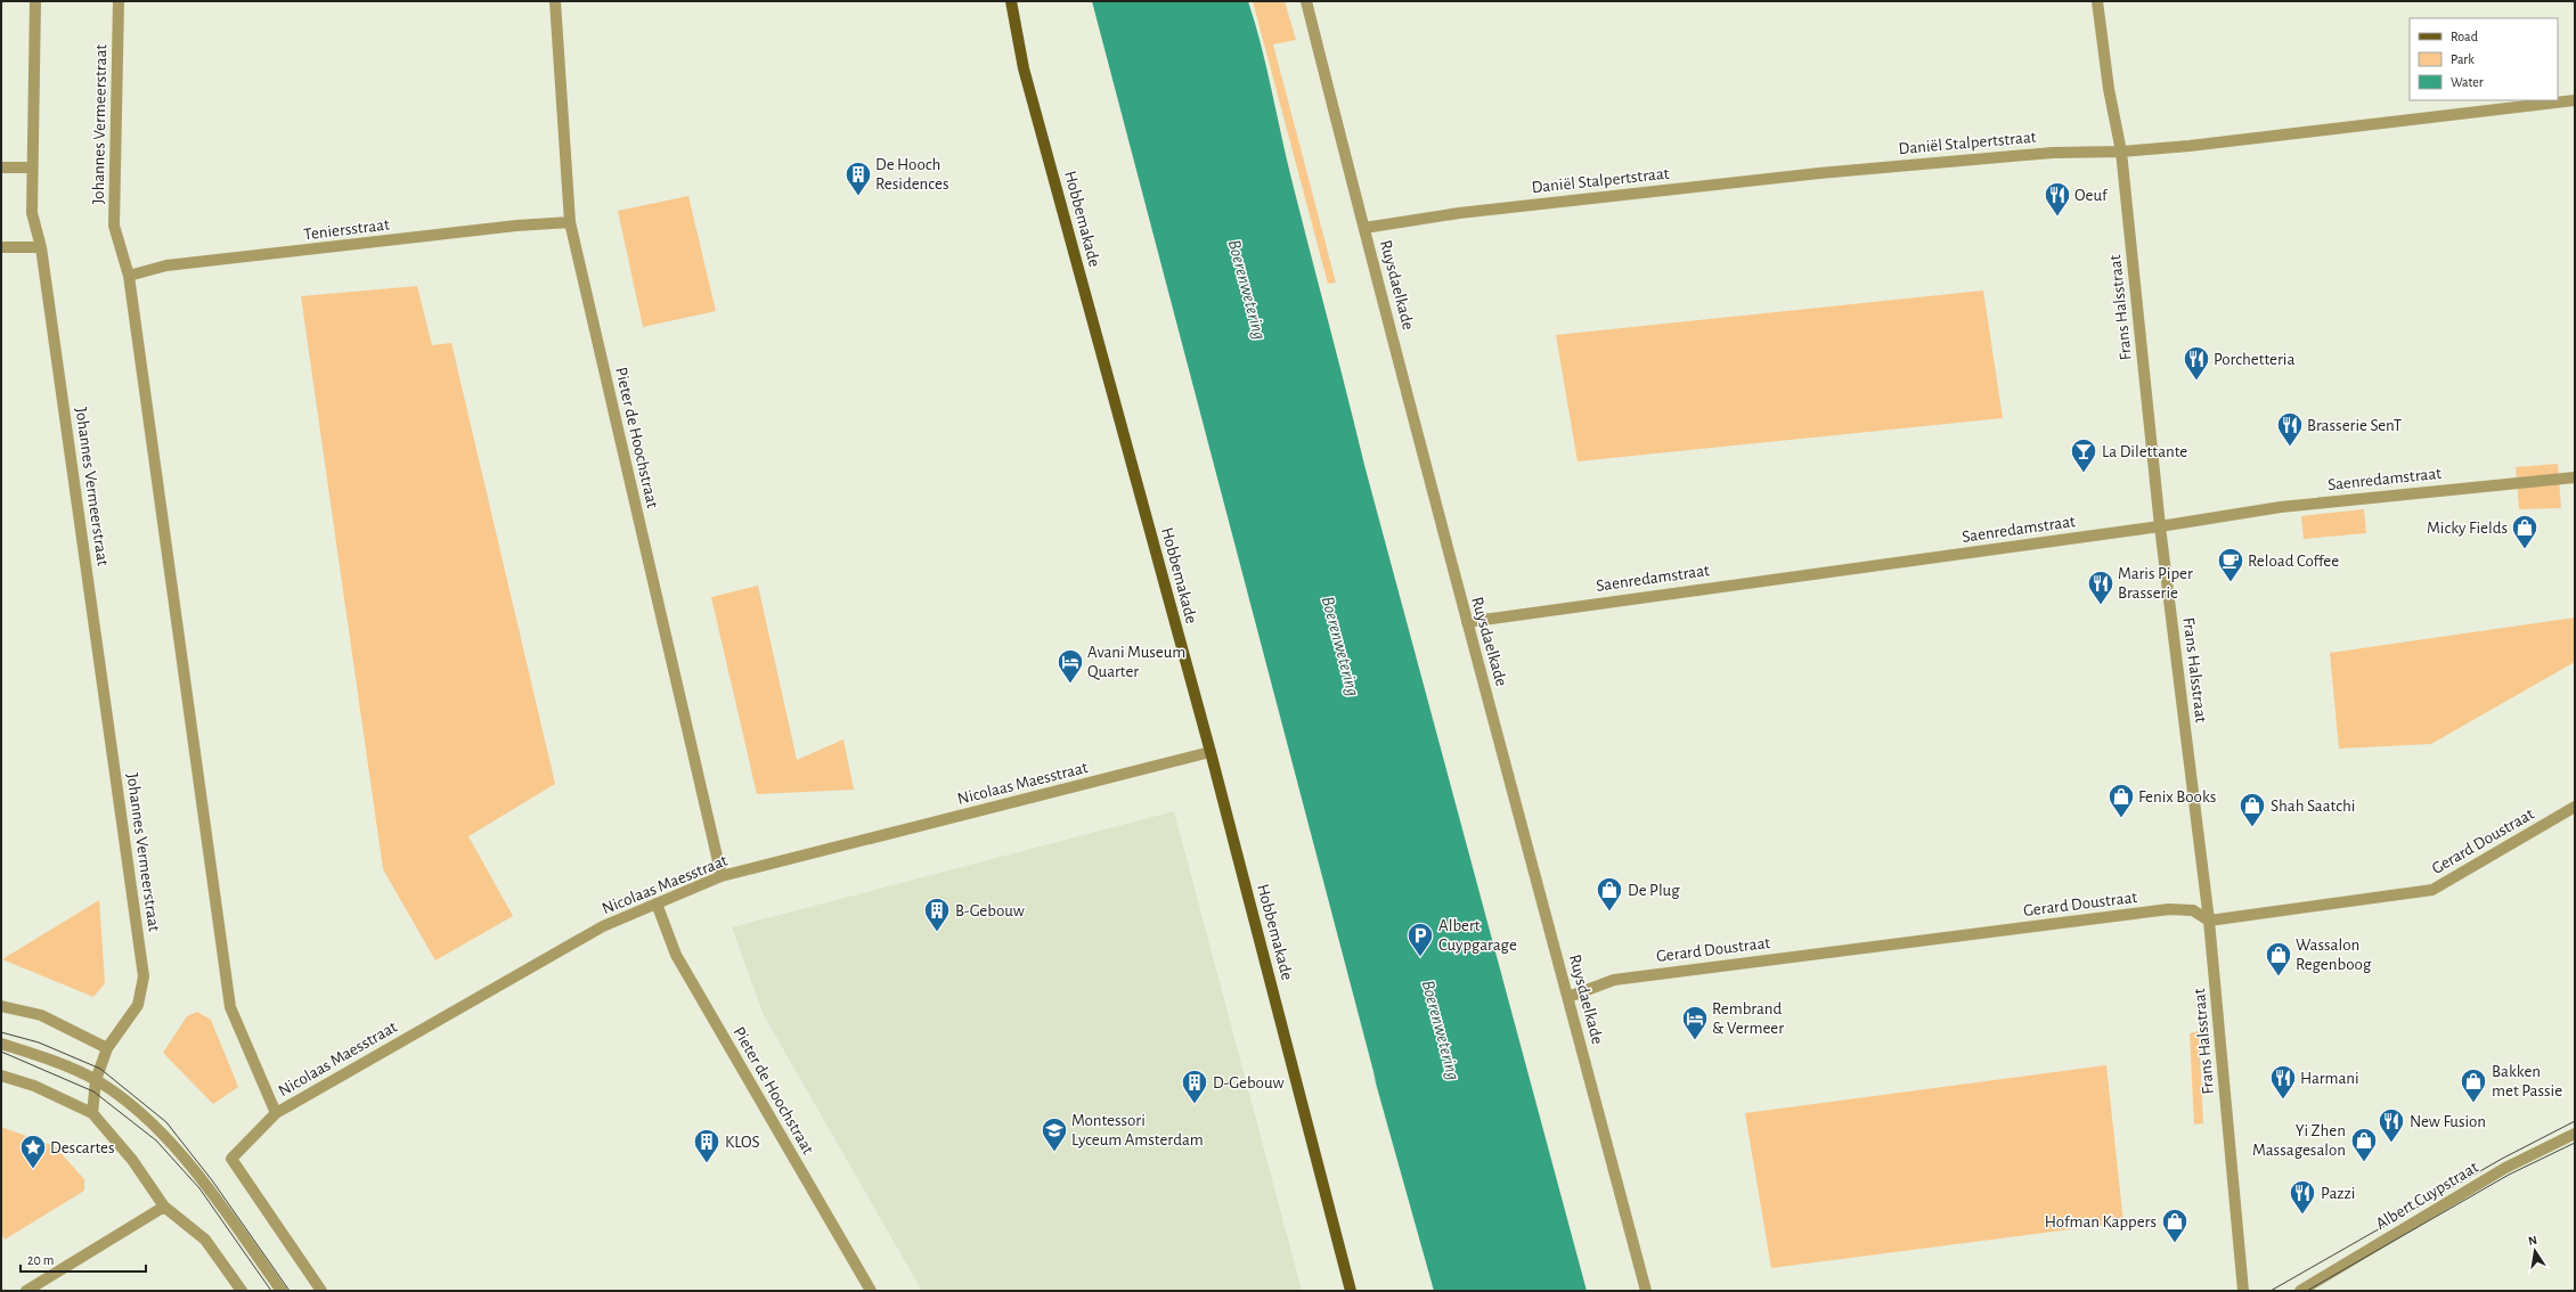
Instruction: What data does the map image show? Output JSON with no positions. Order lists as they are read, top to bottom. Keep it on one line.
{"streets":{"main road":["Hobbemakade"],"street":["Johannes Vermeerstraat","Daniël Stalpertstraat","Teniersstraat","Ruysdaelkade","Frans Halsstraat","Pieter de Hoochstraat","Saenredamstraat","Nicolaas Maesstraat","Gerard Doustraat","Albert Cuypstraat"]},"crossings":[["Johannes Vermeerstraat","Teniersstraat"],["Johannes Vermeerstraat","Nicolaas Maesstraat"],["Daniël Stalpertstraat","Ruysdaelkade"],["Daniël Stalpertstraat","Frans Halsstraat"],["Hobbemakade","Nicolaas Maesstraat"],["Teniersstraat","Pieter de Hoochstraat"],["Ruysdaelkade","Saenredamstraat"],["Ruysdaelkade","Gerard Doustraat"],["Frans Halsstraat","Saenredamstraat"],["Frans Halsstraat","Gerard Doustraat"],["Pieter de Hoochstraat","Nicolaas Maesstraat"]],"water":["Boerenwetering"],"places":{"building":["De Hooch Residences","B-Gebouw","D-Gebouw","KLOS"],"restaurant":["Oeuf","Porchetteria","Brasserie SenT","Maris Piper Brasserie","Harmani","New Fusion","Pazzi"],"bar":["La Dilettante"],"shop":["Micky Fields","Fenix Books","Shah Saatchi","De Plug","Wassalon Regenboog","Bakken met Passie","Yi Zhen Massagesalon","Hofman Kappers"],"cafe":["Reload Coffee"],"hotel":["Avani Museum Quarter","Rembrand & Vermeer"],"parking":["Albert Cuypgarage"],"school or university":["Montessori Lyceum Amsterdam"],"place":["Descartes"]},"legend":["Road","Park","Water"],"scale_bar":"20 m","north":"top"}
